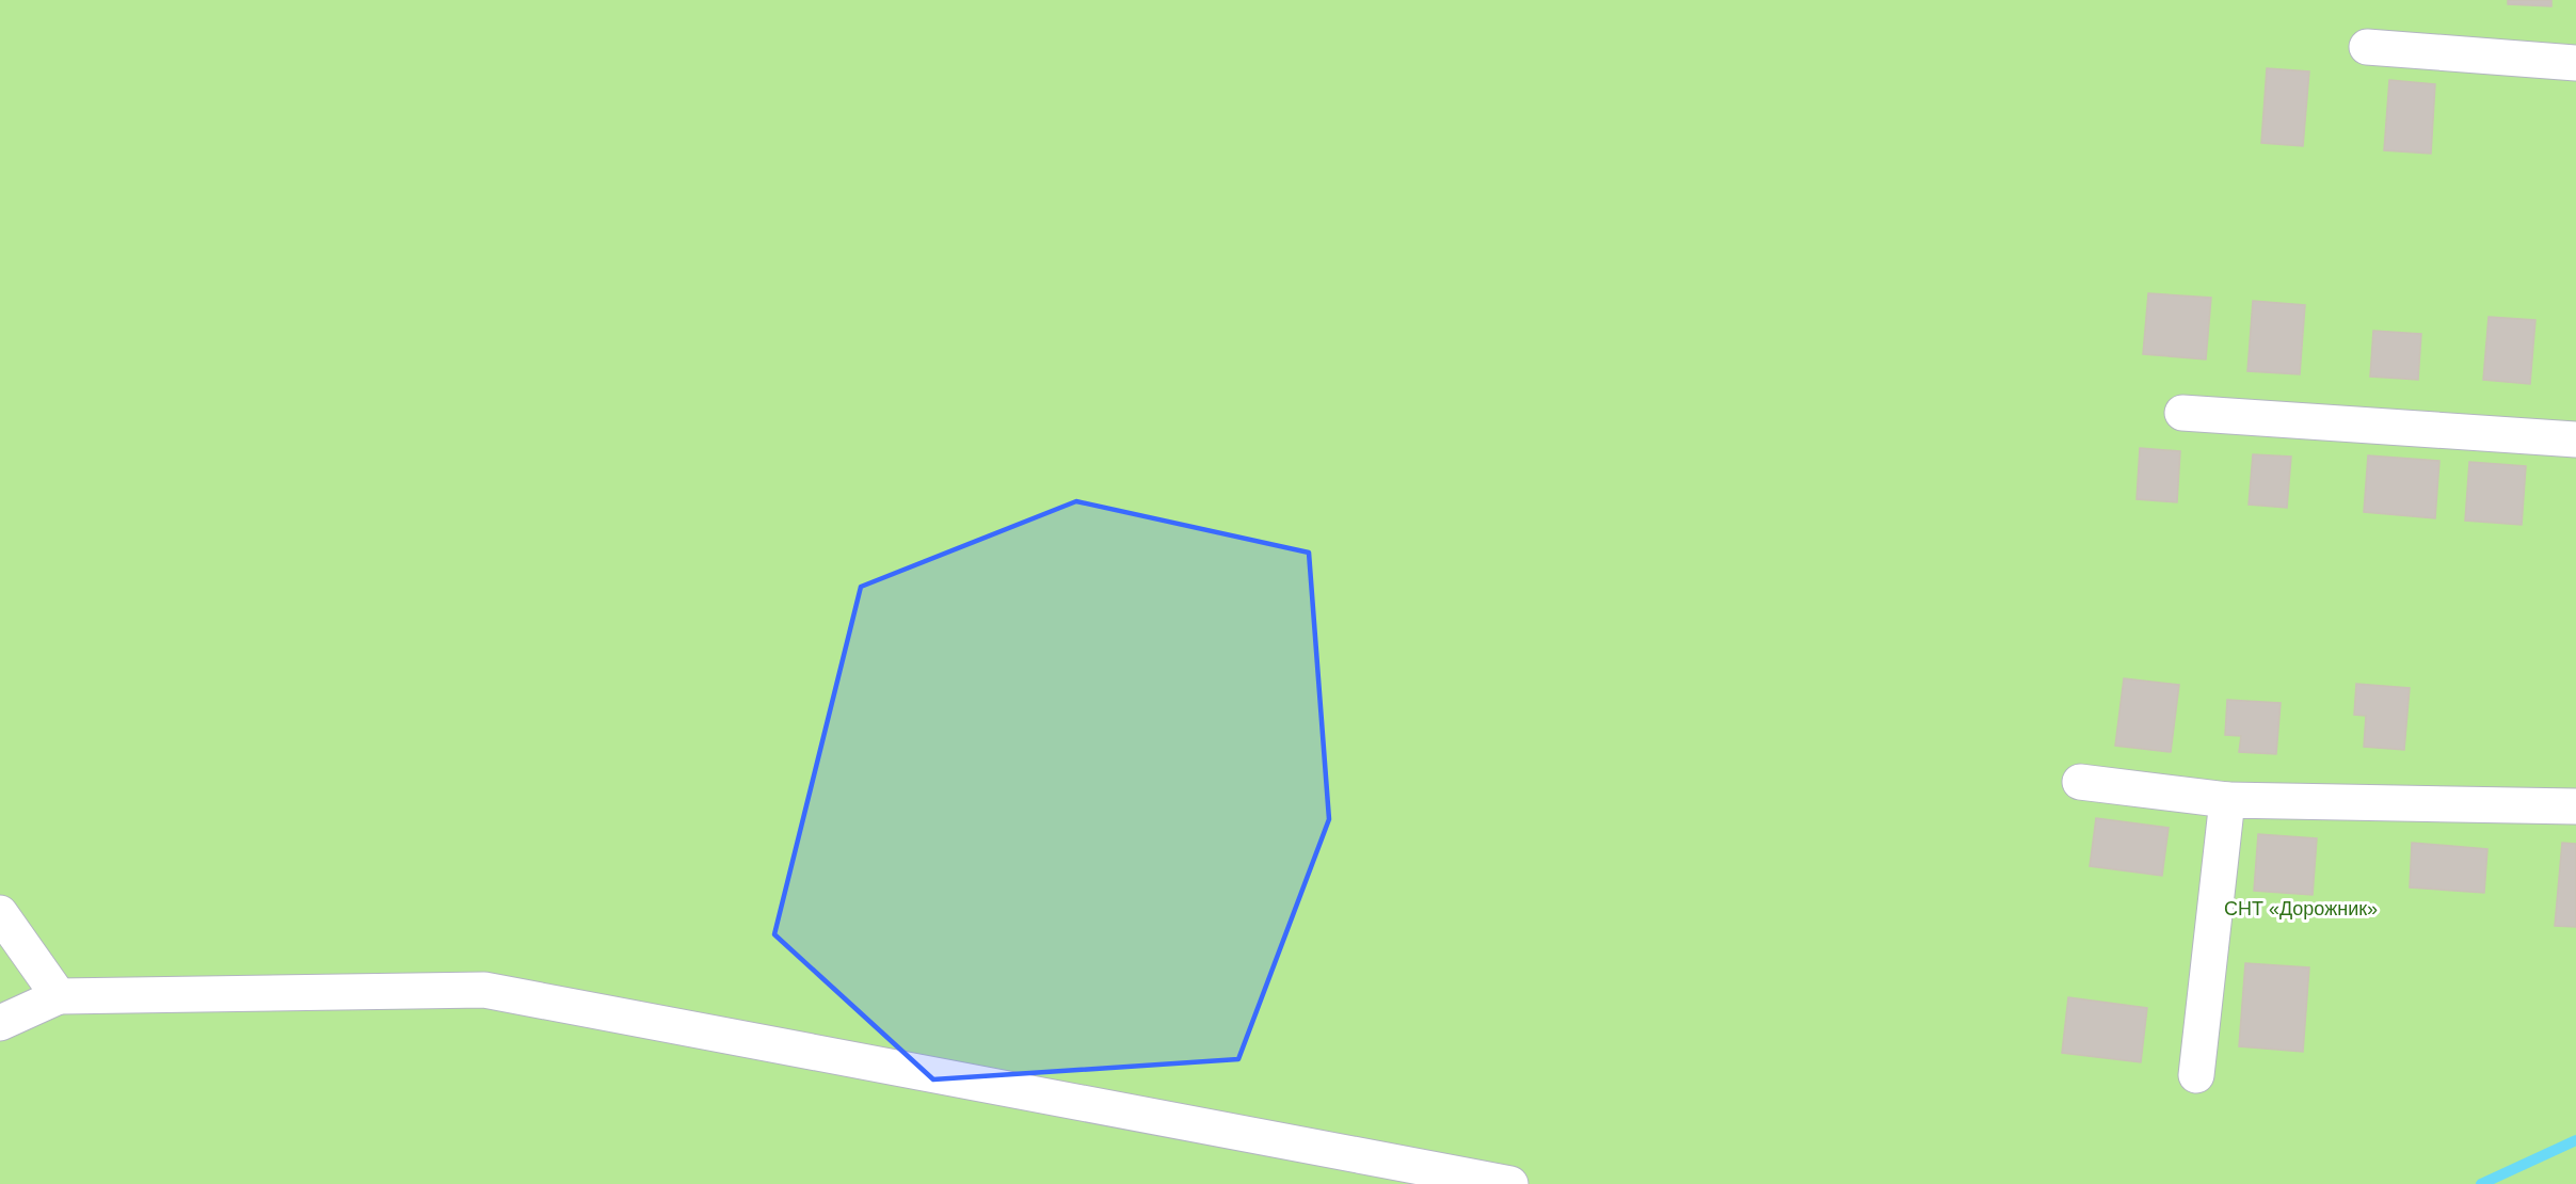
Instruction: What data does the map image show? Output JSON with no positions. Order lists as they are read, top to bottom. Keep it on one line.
{"parks":["СНТ «Дорожник»"]}
